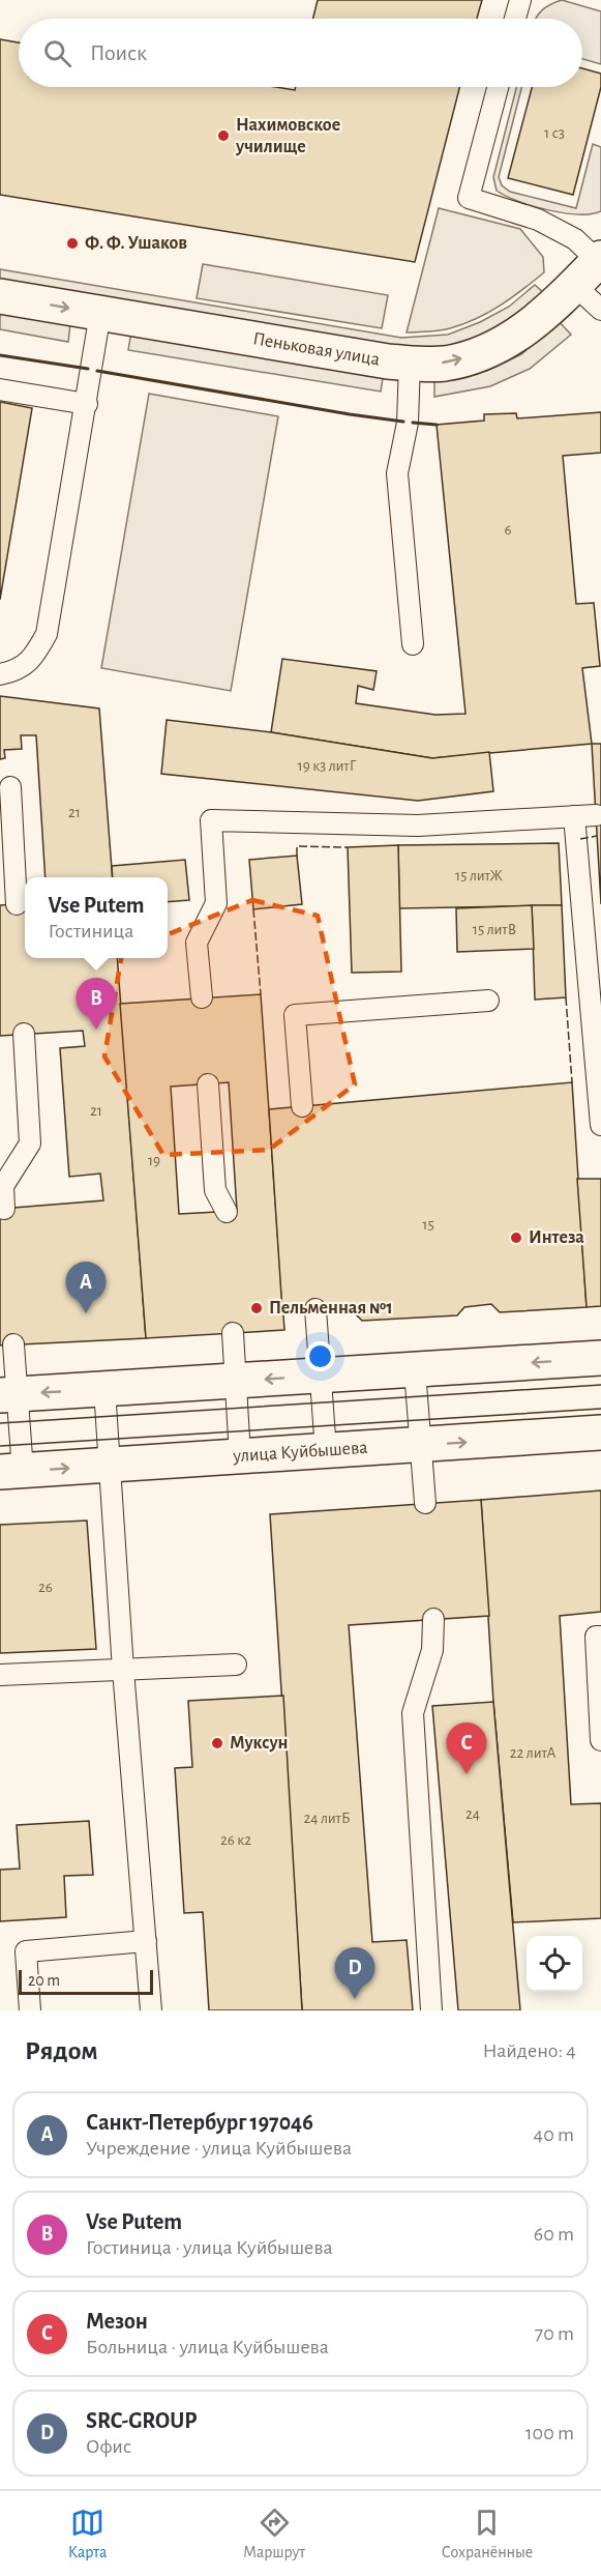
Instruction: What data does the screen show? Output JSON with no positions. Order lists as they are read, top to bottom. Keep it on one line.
{"streets":{"main road":["Пеньковая улица","улица Куйбышева"]},"one_way":["Пеньковая улица"],"places":["Нахимовское училище","Ф. Ф. Ушаков","Интеза","Пельменная №1","Муксун"],"house_numbers":["1 с3","6","19 к3 литГ","21","15 литЖ","15 литВ","21","19","15","26","22 литА","24","24 литБ","26 к2"],"scale_bar":"20 m","page":{"search":"Поиск","popup":["Vse Putem","Гостиница"],"pins":["B","A","C","D"],"scale":"20 m","heading":["Рядом","Найдено: 4"],"list":[{"mark":"A","name":"Санкт-Петербург 197046","note":"Учреждение · улица Куйбышева","value":"40 m"},{"mark":"B","name":"Vse Putem","note":"Гостиница · улица Куйбышева","value":"60 m"},{"mark":"C","name":"Мезон","note":"Больница · улица Куйбышева","value":"70 m"},{"mark":"D","name":"SRC-GROUP","note":"Офис","value":"100 m"}],"nav":["Карта","Маршрут","Сохранённые"]}}
